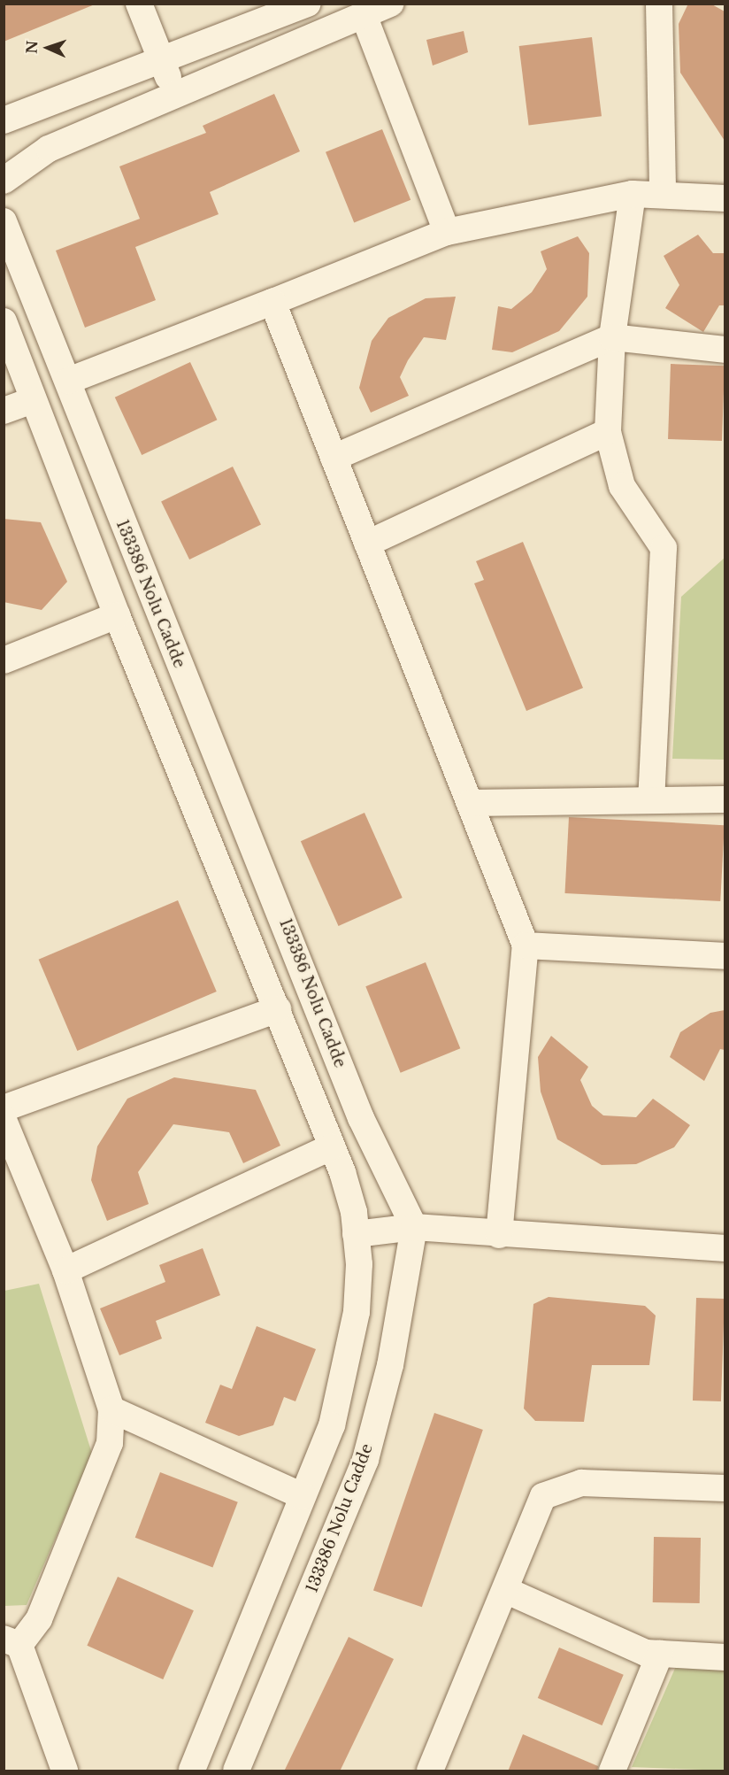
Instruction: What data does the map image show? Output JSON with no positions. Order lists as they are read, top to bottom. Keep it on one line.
{"streets":{"street":["133386 Nolu Cadde"]},"north":"left"}
